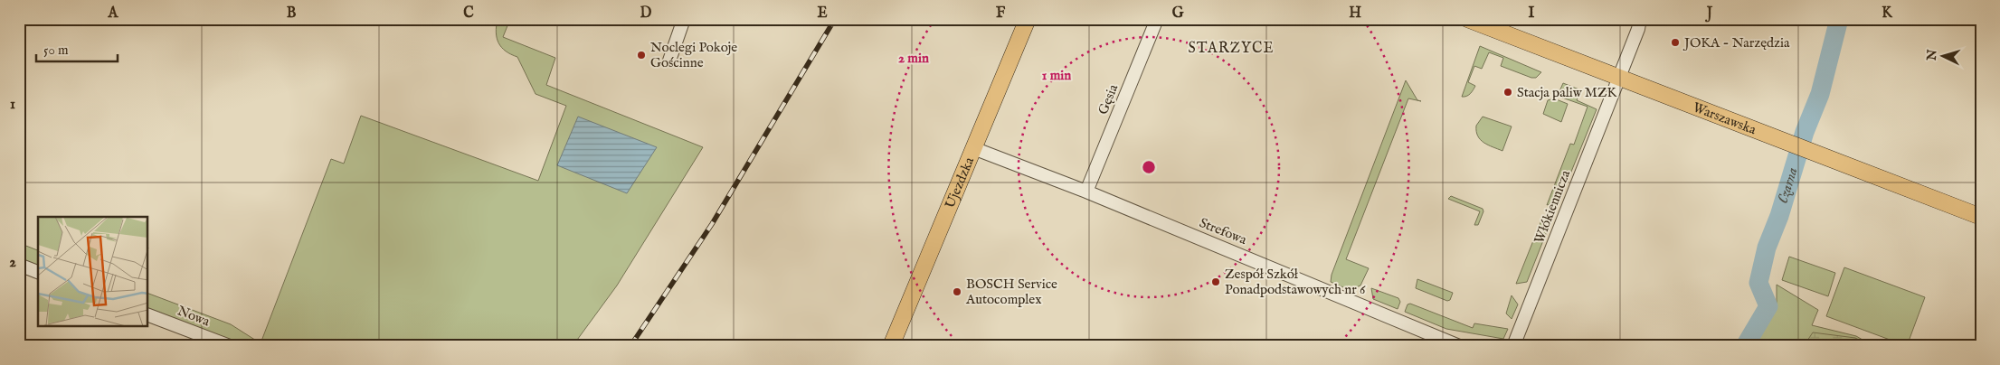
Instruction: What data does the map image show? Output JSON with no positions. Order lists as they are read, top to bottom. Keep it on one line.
{"streets":{"main road":["Warszawska","Ujezdzka"],"street":["Gęsia","Włókiennicza","Strefowa","Nowa"]},"crossings":[["Gęsia","Strefowa"],["Warszawska","Włókiennicza"],["Ujezdzka","Strefowa"]],"districts":["STARZYCE"],"water":["Czarna"],"places":["JOKA - Narzędzia","Noclegi Pokoje Gościnne","Stacja paliw MZK","Zespół Szkół Ponadpodstawowych nr 6","BOSCH Service Autocomplex"],"scale_bar":"50 m","north":"left","grid":{"columns":["A","B","C","D","E","F","G","H","I","J","K"],"rows":["1","2"]},"rings":["2 min","1 min"]}
